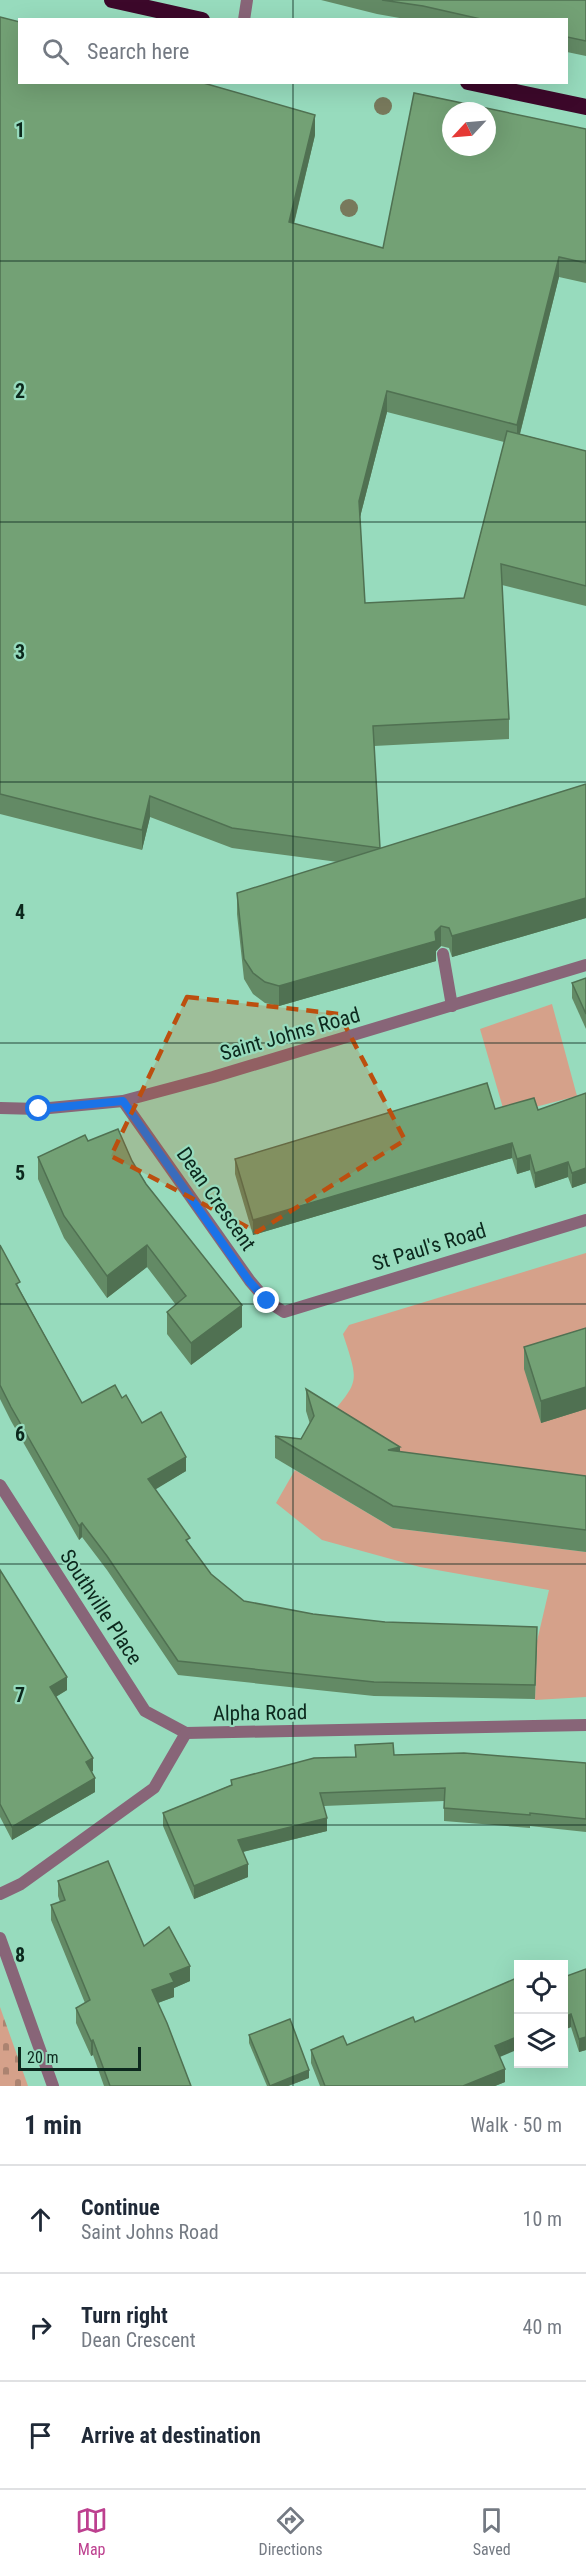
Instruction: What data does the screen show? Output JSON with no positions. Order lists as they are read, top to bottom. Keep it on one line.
{"streets":{"street":["Saint Johns Road","Dean Crescent","St Paul's Road","Southville Place","Alpha Road"]},"crossings":[["Saint Johns Road","Dean Crescent"],["Dean Crescent","St Paul's Road"],["Southville Place","Alpha Road"]],"scale_bar":"20 m","north":"bottom left","page":{"search":"Search here","scale":"20 m","heading":["1 min","Walk · 50 m"],"list":[["Continue","Saint Johns Road","10 m"],["Turn right","Dean Crescent","40 m"],"Arrive at destination"],"nav":["Map","Directions","Saved"]},"grid":{"rows":["1","2","3","4","5","6","7","8"]}}
